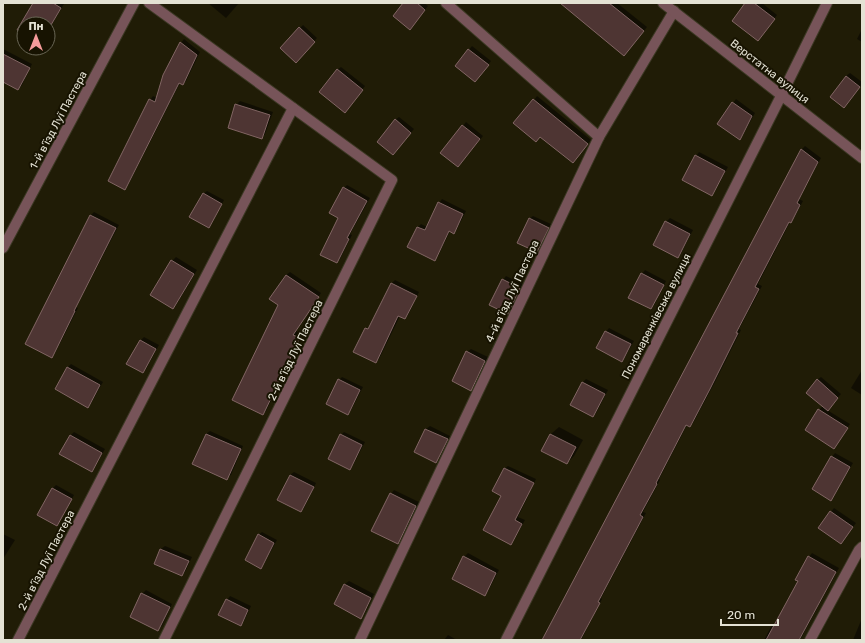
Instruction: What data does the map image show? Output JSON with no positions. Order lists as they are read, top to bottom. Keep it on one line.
{"streets":{"street":["Верстатна вулиця","1-й в’їзд Луї Пастера","4-й в’їзд Луї Пастера","Пономаренківська вулиця","2-й в’їзд Луї Пастера"]},"crossings":[["Верстатна вулиця","4-й в’їзд Луї Пастера"],["Верстатна вулиця","Пономаренківська вулиця"]],"scale_bar":"20 m","north":"top"}
